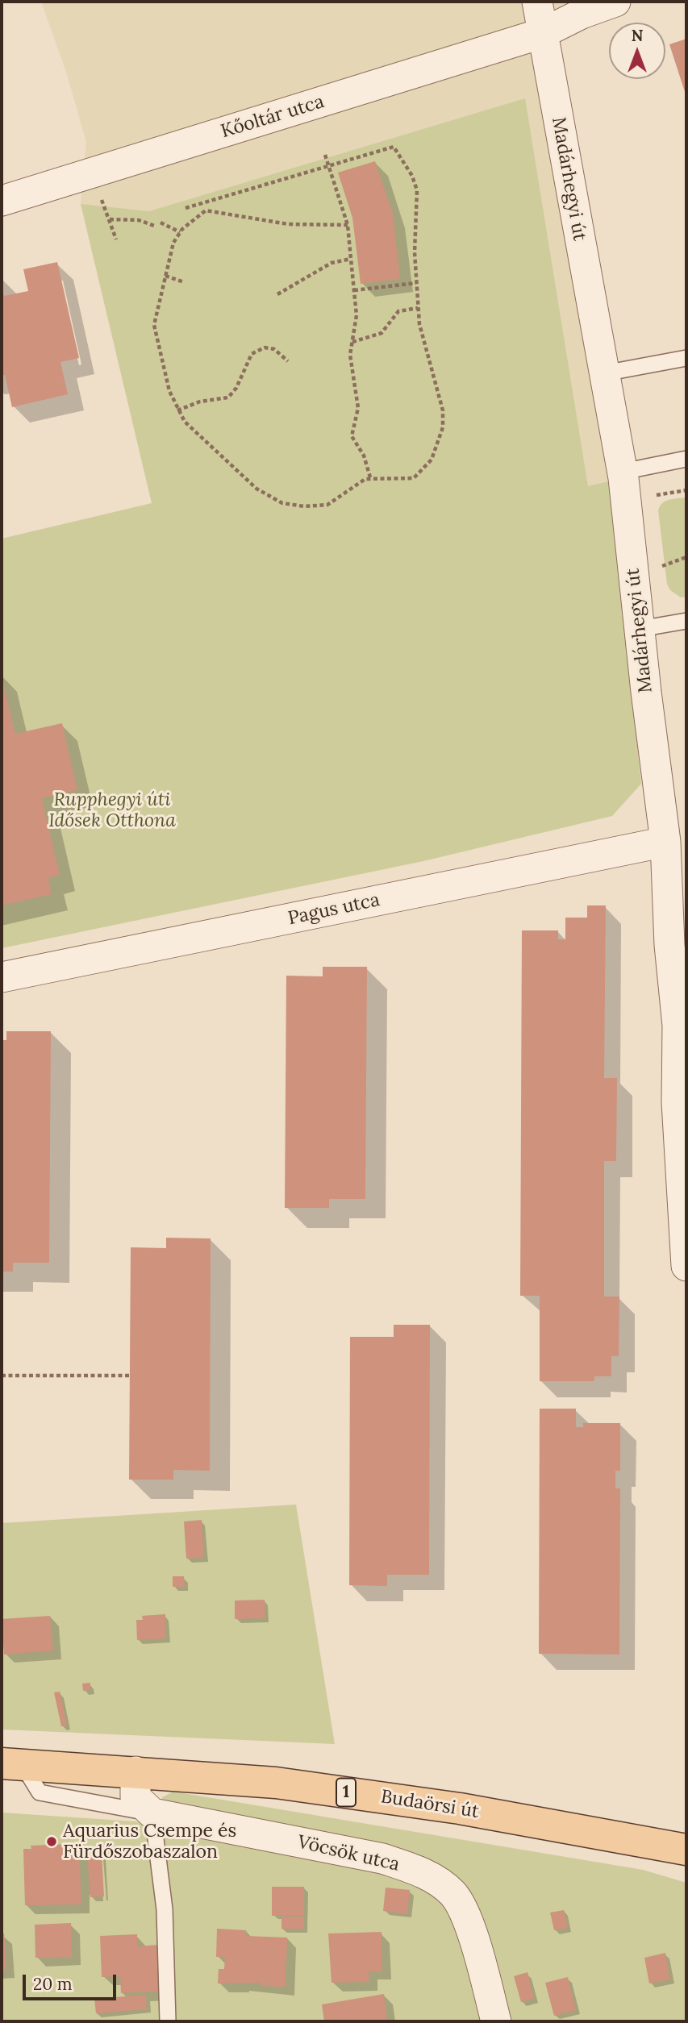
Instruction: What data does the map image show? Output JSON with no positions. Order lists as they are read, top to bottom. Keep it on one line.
{"streets":{"main road":["1","Budaörsi út"],"street":["Kőoltár utca","Madárhegyi út","Pagus utca","Vöcsök utca"]},"crossings":[["Kőoltár utca","Madárhegyi út"],["Madárhegyi út","Pagus utca"]],"parks":["Rupphegyi úti Idősek Otthona"],"places":["Aquarius Csempe és Fürdőszobaszalon"],"scale_bar":"20 m","north":"top"}
